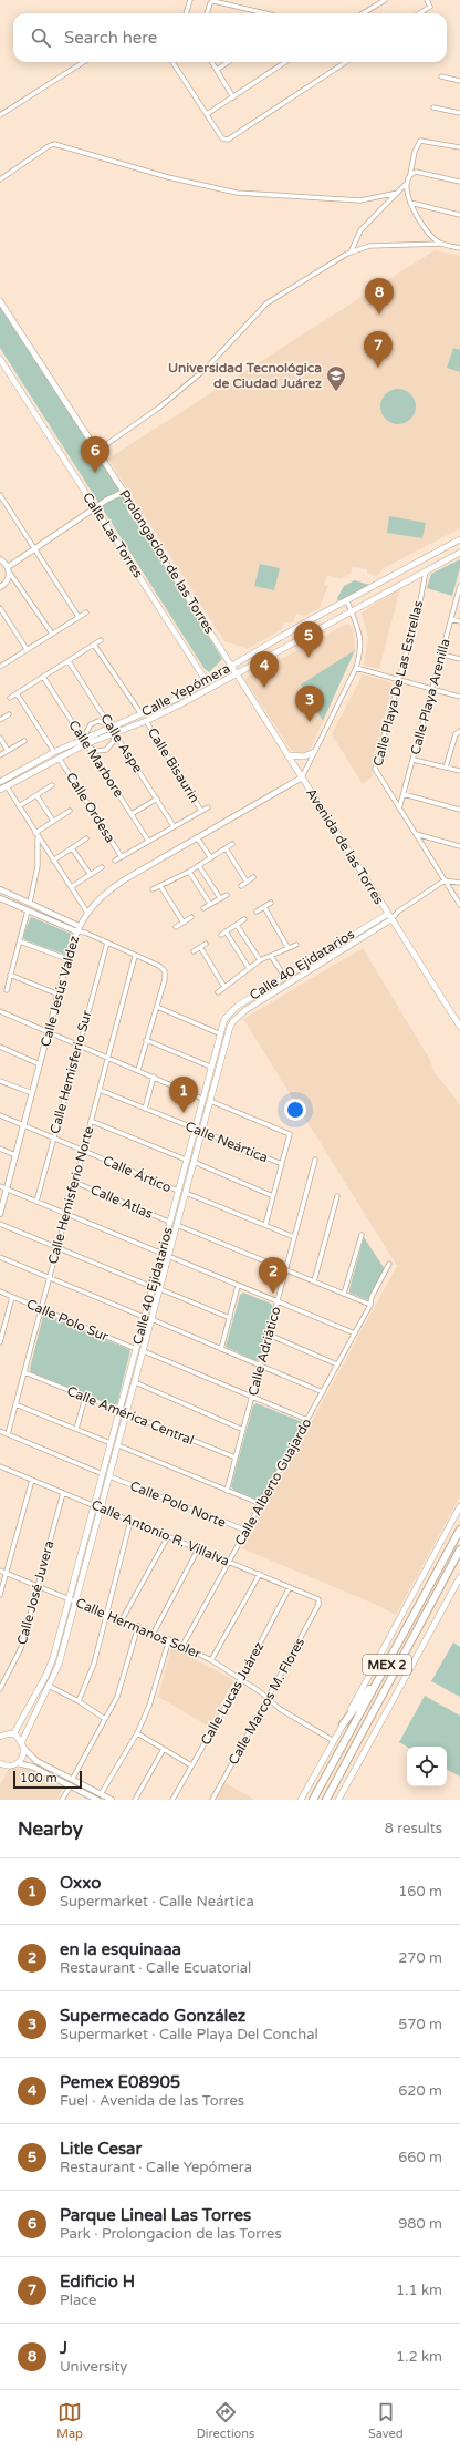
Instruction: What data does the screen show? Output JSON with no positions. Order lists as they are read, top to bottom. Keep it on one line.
{"streets":{"highway":["MEX 2"],"main road":["Calle Las Torres","Prolongacion de las Torres","Calle Yepómera","Avenida de las Torres","Calle 40 Ejidatarios"],"street":["Calle Playa De Las Estrellas","Calle Playa Arenilla","Calle Aspe","Calle Marbore","Calle Bisaurin","Calle Ordesa","Calle Jesús Valdez","Calle Hemisferio Sur","Calle Neártica","Calle Ártico","Calle Hemisferio Norte","Calle Atlas","Calle Polo Sur","Calle Adriático","Calle América Central","Calle Alberto Guajardo","Calle Polo Norte","Calle Antonio R. Villalva","Calle José Juvera","Calle Hermanos Soler","Calle Lucas Juárez","Calle Marcos M. Flores"]},"crossings":[["Calle Las Torres","Calle Yepómera"],["Prolongacion de las Torres","Calle Yepómera"],["Prolongacion de las Torres","Avenida de las Torres"],["Calle Playa De Las Estrellas","Calle Yepómera"],["Calle Playa De Las Estrellas","Calle Playa Arenilla"],["Calle Yepómera","Calle Aspe"],["Calle Yepómera","Calle Marbore"],["Calle Yepómera","Calle Bisaurin"],["Calle Yepómera","Calle Ordesa"],["Calle Yepómera","Avenida de las Torres"],["Avenida de las Torres","Calle 40 Ejidatarios"],["Avenida de las Torres","Calle Jesús Valdez"],["Calle 40 Ejidatarios","Calle Neártica"],["Calle 40 Ejidatarios","Calle Ártico"],["Calle 40 Ejidatarios","Calle Atlas"],["Calle 40 Ejidatarios","Calle Polo Sur"],["Calle 40 Ejidatarios","Calle América Central"],["Calle 40 Ejidatarios","Calle Polo Norte"],["Calle 40 Ejidatarios","Calle Antonio R. Villalva"],["Calle 40 Ejidatarios","Calle Hermanos Soler"],["Calle Jesús Valdez","Calle Ártico"],["Calle Hemisferio Sur","Calle Ártico"],["Calle Neártica","Calle Hemisferio Norte"],["Calle Ártico","Calle Hemisferio Norte"],["Calle Ártico","Calle Adriático"],["Calle Hemisferio Norte","Calle Atlas"],["Calle Hemisferio Norte","Calle Polo Sur"],["Calle Hemisferio Norte","Calle América Central"],["Calle Adriático","Calle América Central"],["Calle Alberto Guajardo","Calle Polo Norte"],["Calle Alberto Guajardo","Calle Antonio R. Villalva"],["Calle Alberto Guajardo","Calle Hermanos Soler"],["Calle Antonio R. Villalva","Calle José Juvera"],["Calle Antonio R. Villalva","Calle Lucas Juárez"],["Calle Antonio R. Villalva","Calle Marcos M. Flores"],["Calle José Juvera","Calle Hermanos Soler"],["Calle Hermanos Soler","Calle Lucas Juárez"],["Calle Hermanos Soler","Calle Marcos M. Flores"]],"places":{"school or university":["Universidad Tecnológica de Ciudad Juárez"]},"scale_bar":"100 m","page":{"search":"Search here","pins":["8","7","6","5","4","3","1","2"],"scale":"100 m","heading":["Nearby","8 results"],"list":[{"mark":"1","name":"Oxxo","note":"Supermarket · Calle Neártica","value":"160 m"},{"mark":"2","name":"en la esquinaaa","note":"Restaurant · Calle Ecuatorial","value":"270 m"},{"mark":"3","name":"Supermecado González","note":"Supermarket · Calle Playa Del Conchal","value":"570 m"},{"mark":"4","name":"Pemex E08905","note":"Fuel · Avenida de las Torres","value":"620 m"},{"mark":"5","name":"Litle Cesar","note":"Restaurant · Calle Yepómera","value":"660 m"},{"mark":"6","name":"Parque Lineal Las Torres","note":"Park · Prolongacion de las Torres","value":"980 m"},{"mark":"7","name":"Edificio H","note":"Place","value":"1.1 km"},{"mark":"8","name":"J","note":"University","value":"1.2 km"}],"nav":["Map","Directions","Saved"]}}
